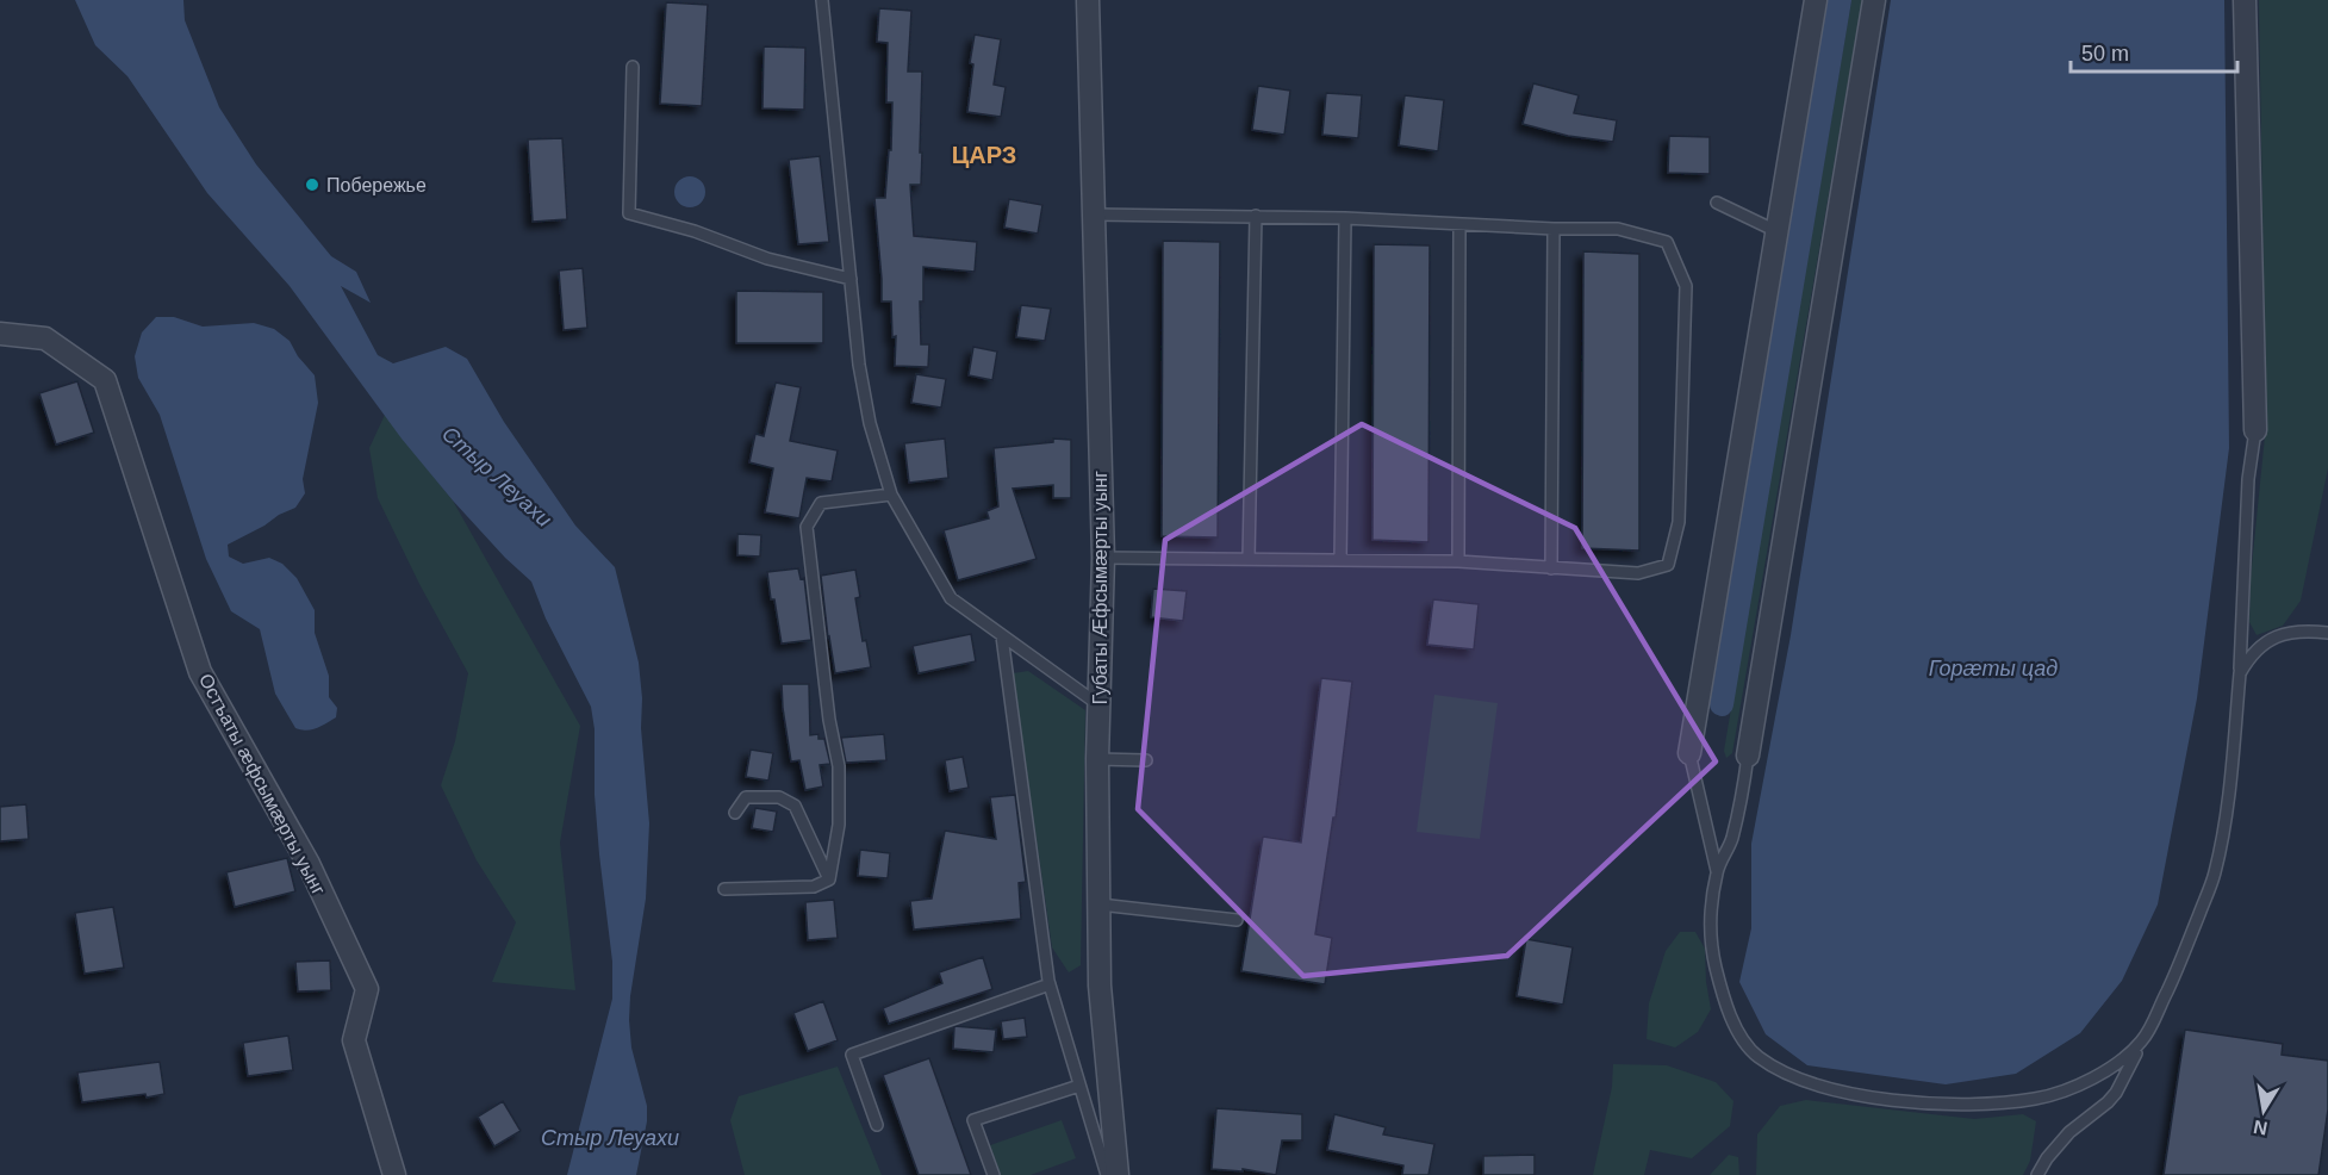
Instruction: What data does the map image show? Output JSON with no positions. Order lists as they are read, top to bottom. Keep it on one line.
{"streets":{"street":["Губаты Æфсымæрты уынг","Остъаты æфсымæрты уынг"]},"districts":["ЦАРЗ"],"water":["Стыр Леуахи","Горӕты цад"],"places":["Побережье"],"scale_bar":"50 m","north":"bottom"}
